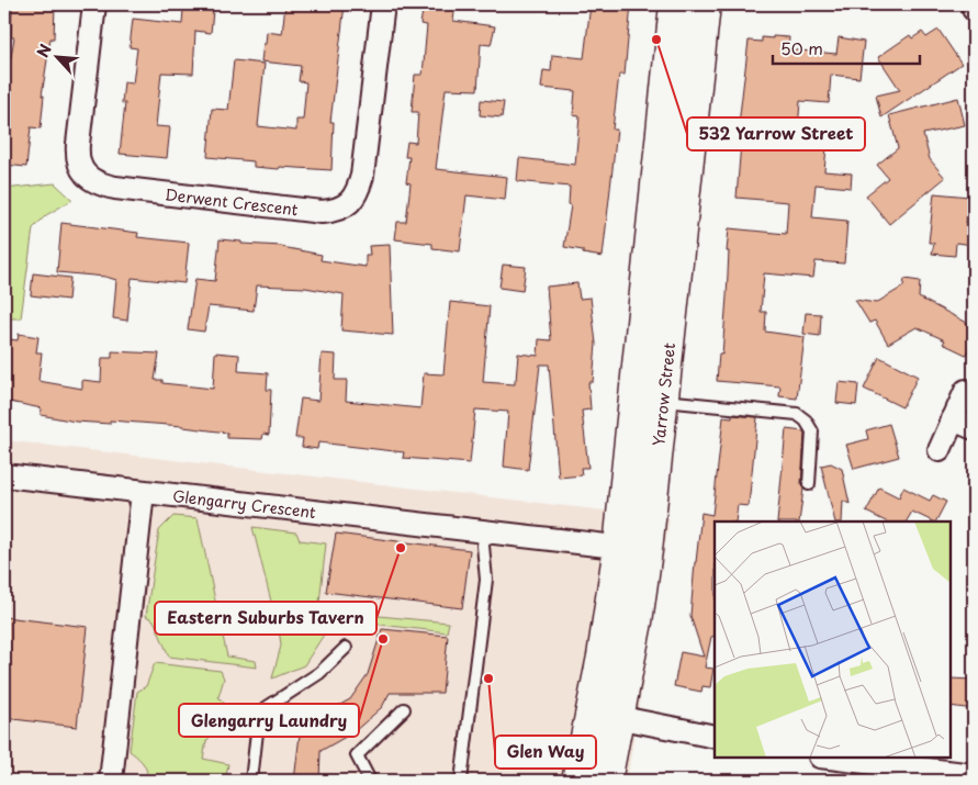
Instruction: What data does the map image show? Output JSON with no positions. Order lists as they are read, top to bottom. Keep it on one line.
{"streets":{"street":["Derwent Crescent","Yarrow Street","Glengarry Crescent"]},"crossings":[["Yarrow Street","Glengarry Crescent"]],"places":["532 Yarrow Street","Eastern Suburbs Tavern","Glengarry Laundry","Glen Way"],"scale_bar":"50 m","north":"top left"}
